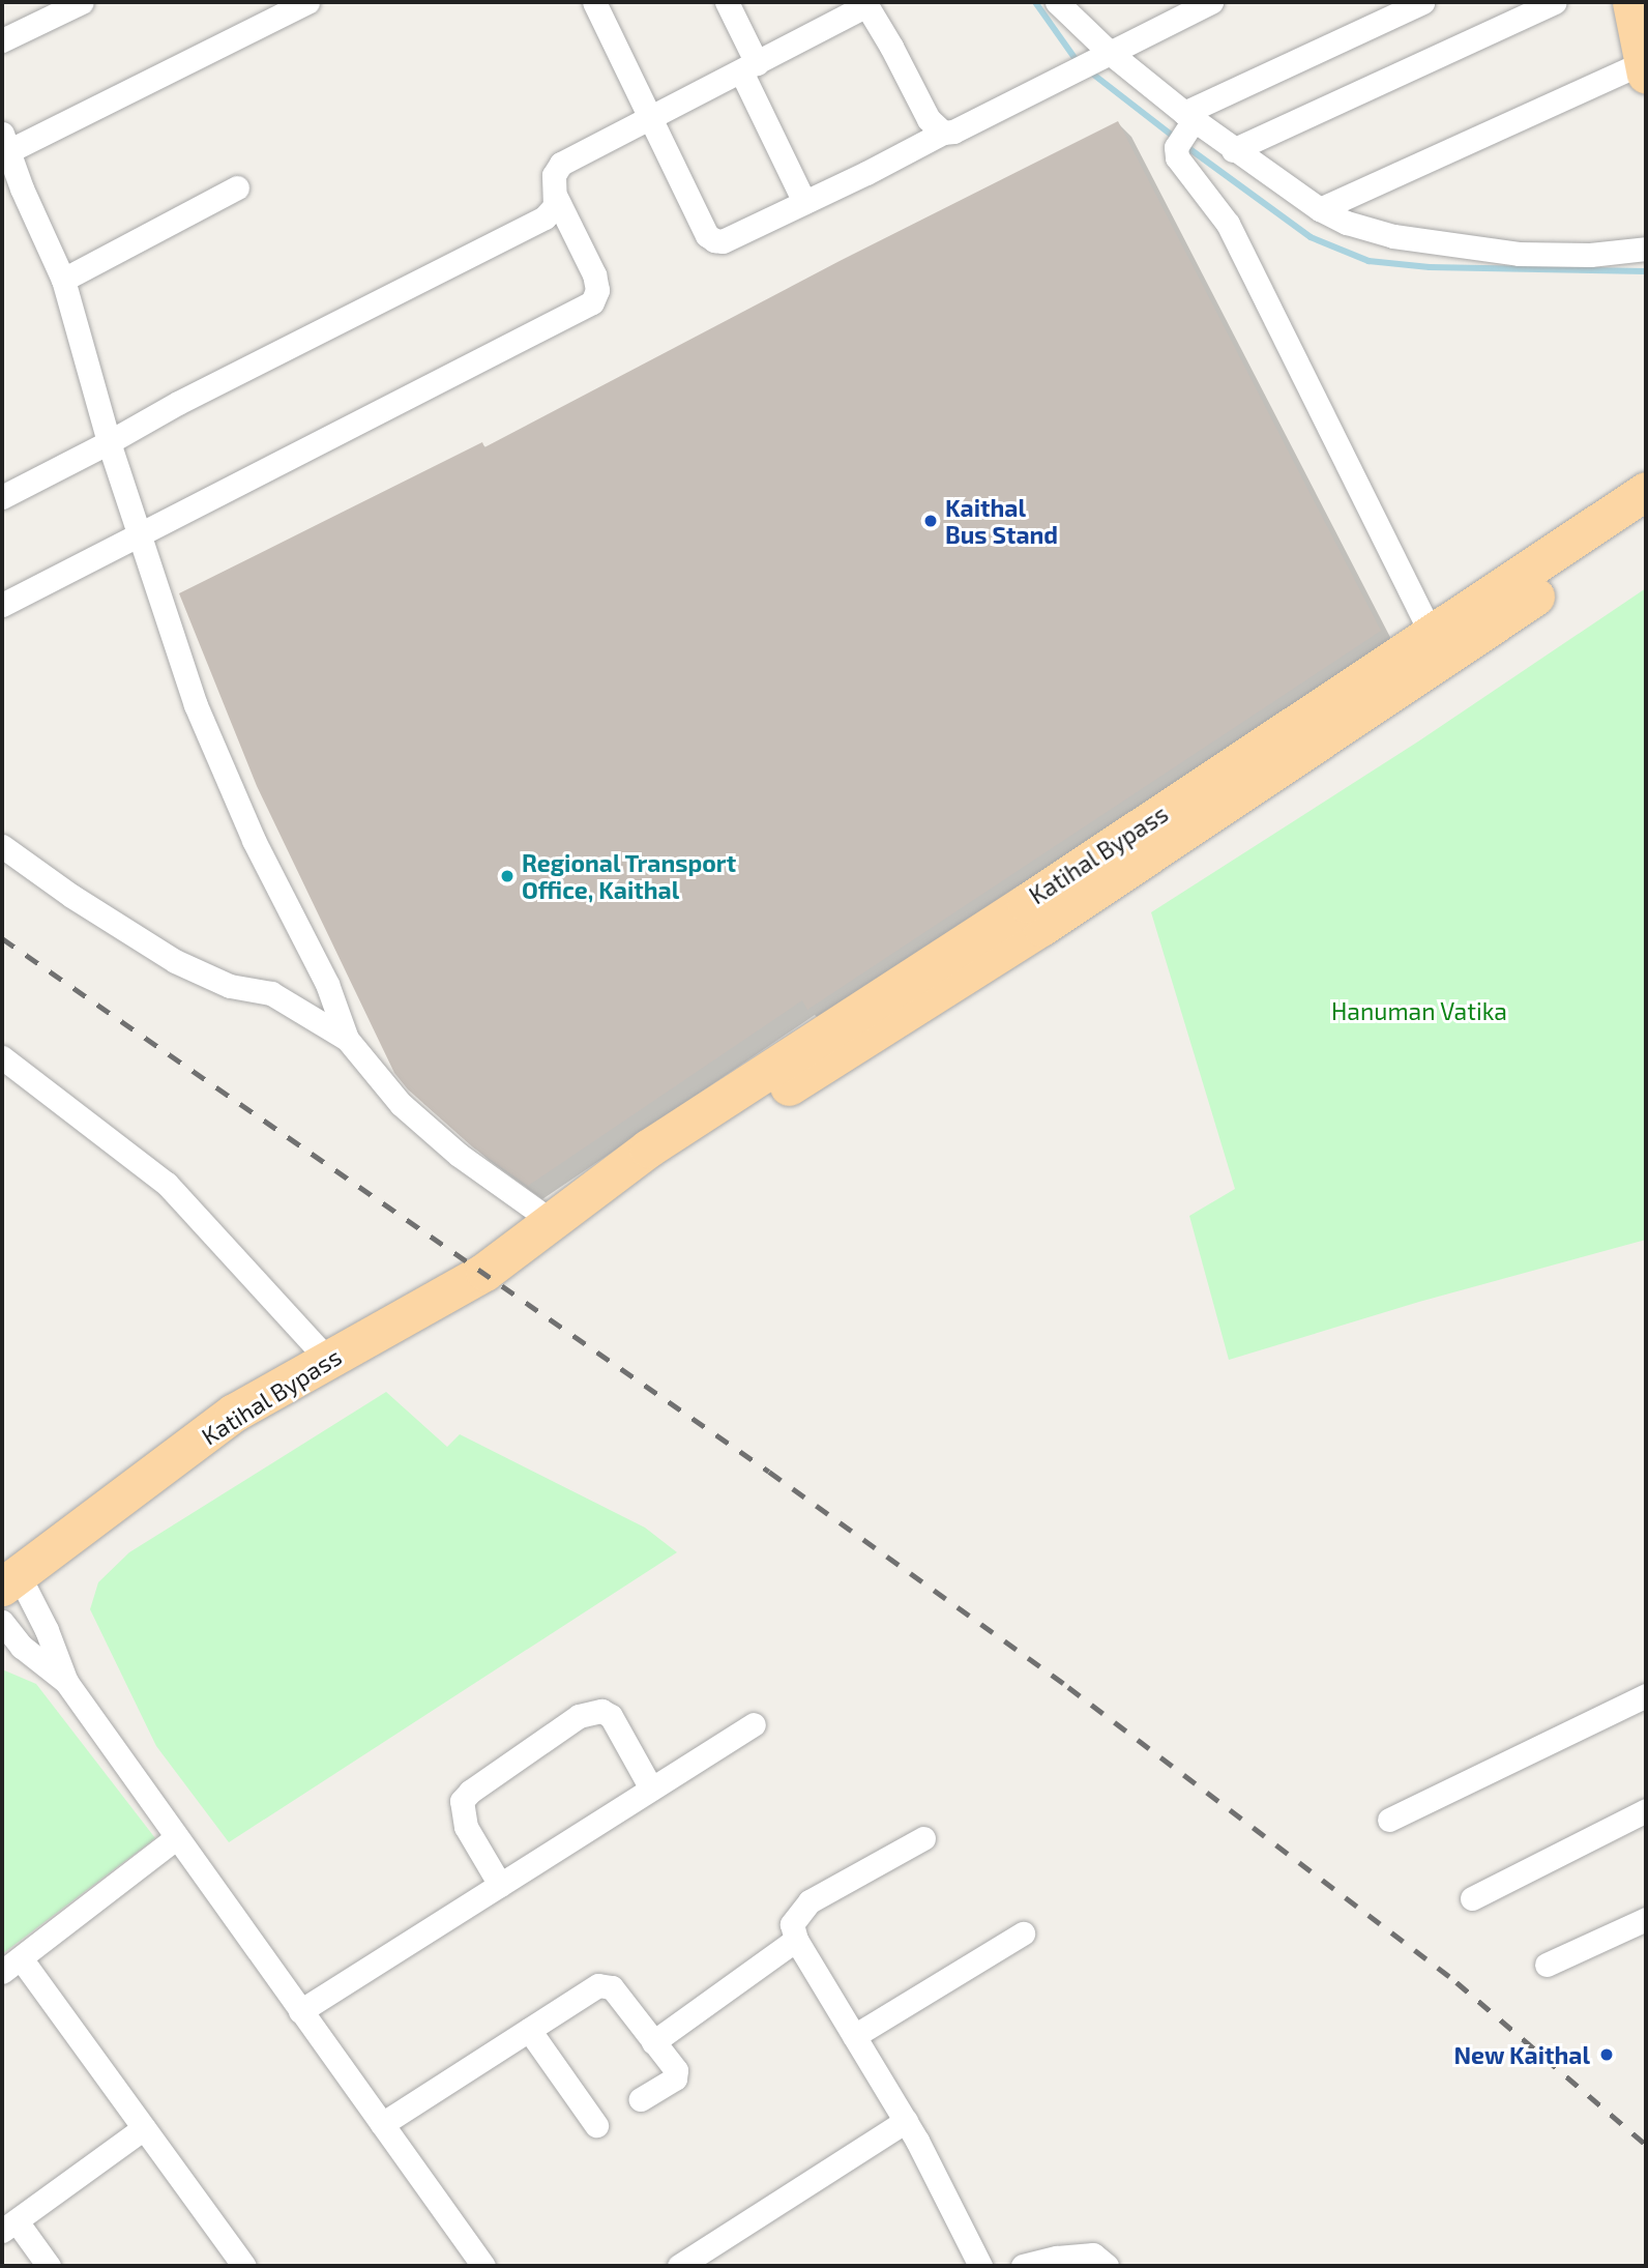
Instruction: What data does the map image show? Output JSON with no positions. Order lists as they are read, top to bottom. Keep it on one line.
{"streets":{"main road":["Katihal Bypass"]},"parks":["Hanuman Vatika"],"places":["Kaithal Bus Stand","Regional Transport Office, Kaithal","New Kaithal"]}
